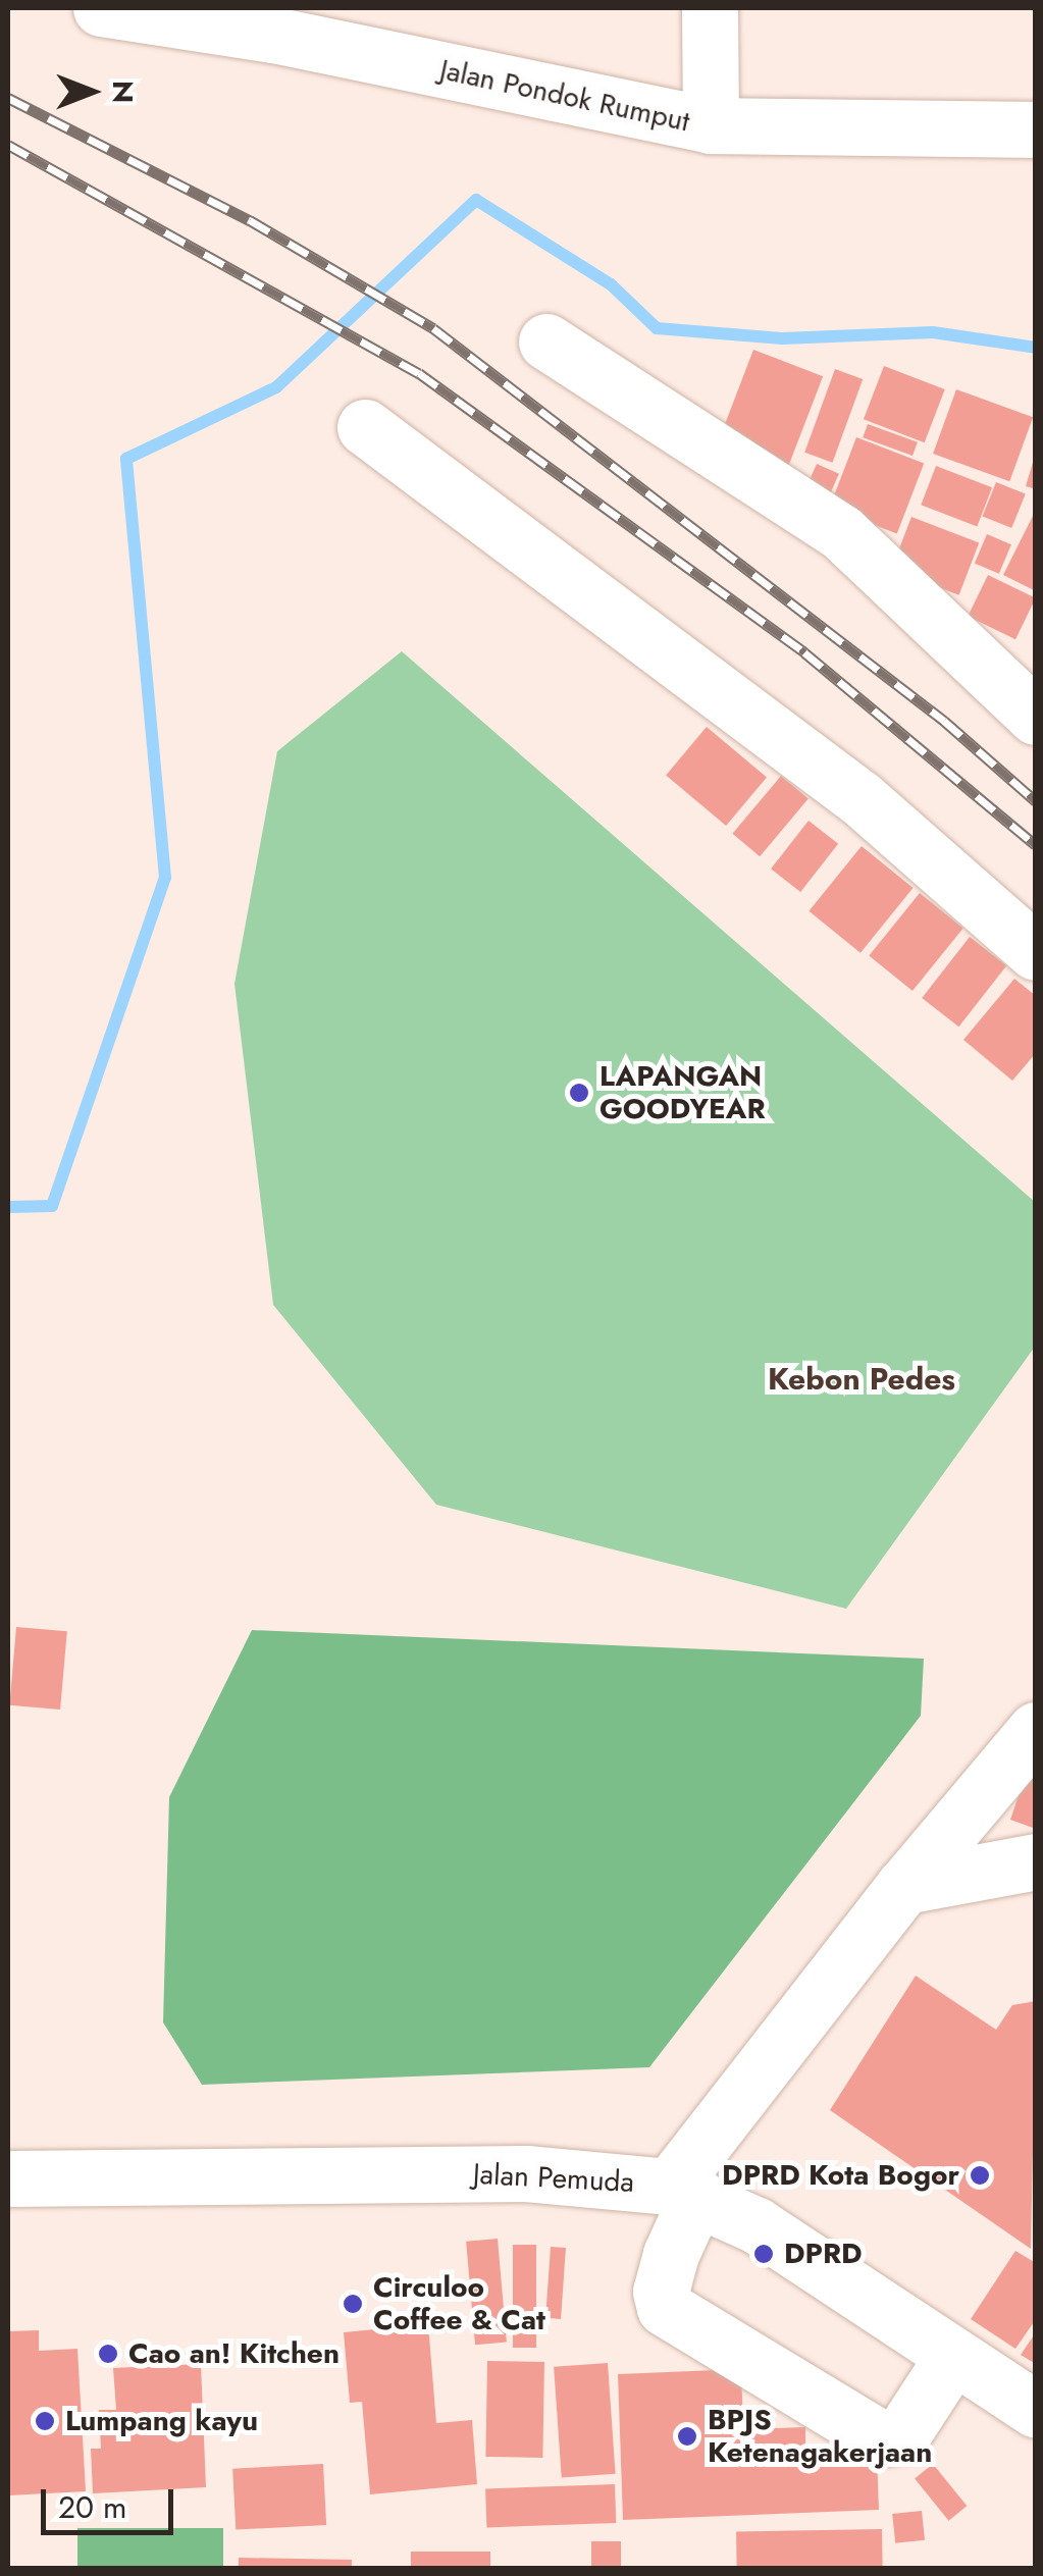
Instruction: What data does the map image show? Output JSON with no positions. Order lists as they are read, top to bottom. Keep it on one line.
{"streets":{"street":["Jalan Pondok Rumput","Jalan Pemuda"]},"districts":["Kebon Pedes"],"places":["LAPANGAN GOODYEAR","DPRD Kota Bogor","DPRD","Circuloo Coffee & Cat","Cao an! Kitchen","Lumpang kayu","BPJS Ketenagakerjaan"],"scale_bar":"20 m","north":"right"}
